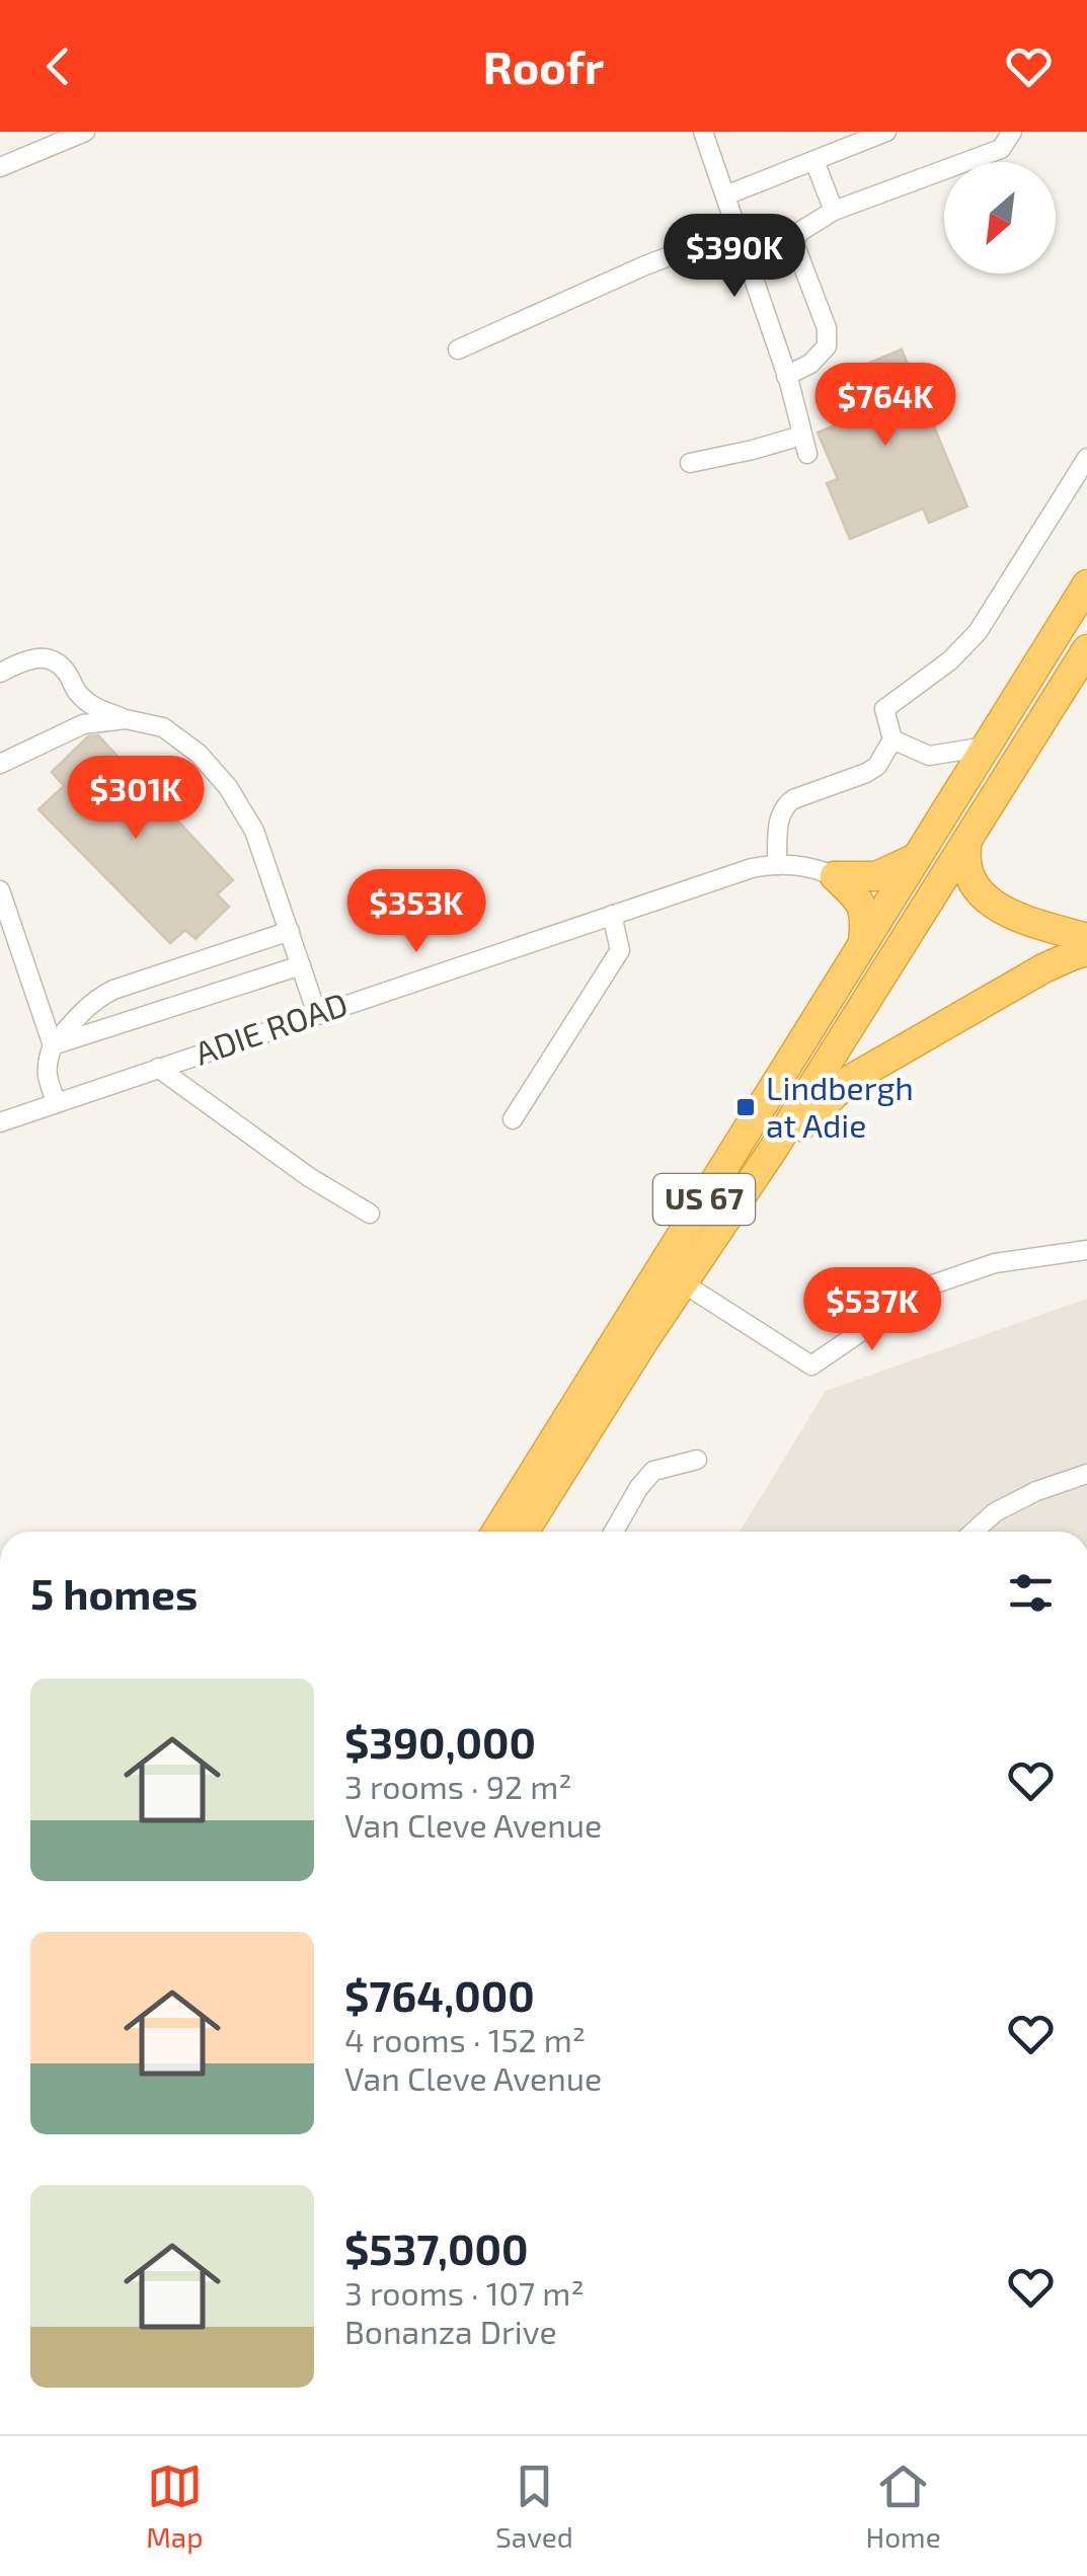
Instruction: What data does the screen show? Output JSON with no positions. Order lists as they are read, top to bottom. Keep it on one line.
{"streets":{"highway":["US 67"],"street":["ADIE ROAD"]},"places":{"transit":["Lindbergh at Adie"]},"north":"bottom left","page":{"header":"Roofr","price":["$390K","$764K","$301K","$353K","$537K"],"heading":"5 homes","list":[{"name":"$390,000","note":"3 rooms · 92 m² · Van Cleve Avenue"},{"name":"$764,000","note":"4 rooms · 152 m² · Van Cleve Avenue"},{"name":"$537,000","note":"3 rooms · 107 m² · Bonanza Drive"}],"tabs":["Map","Saved","Home"]}}
